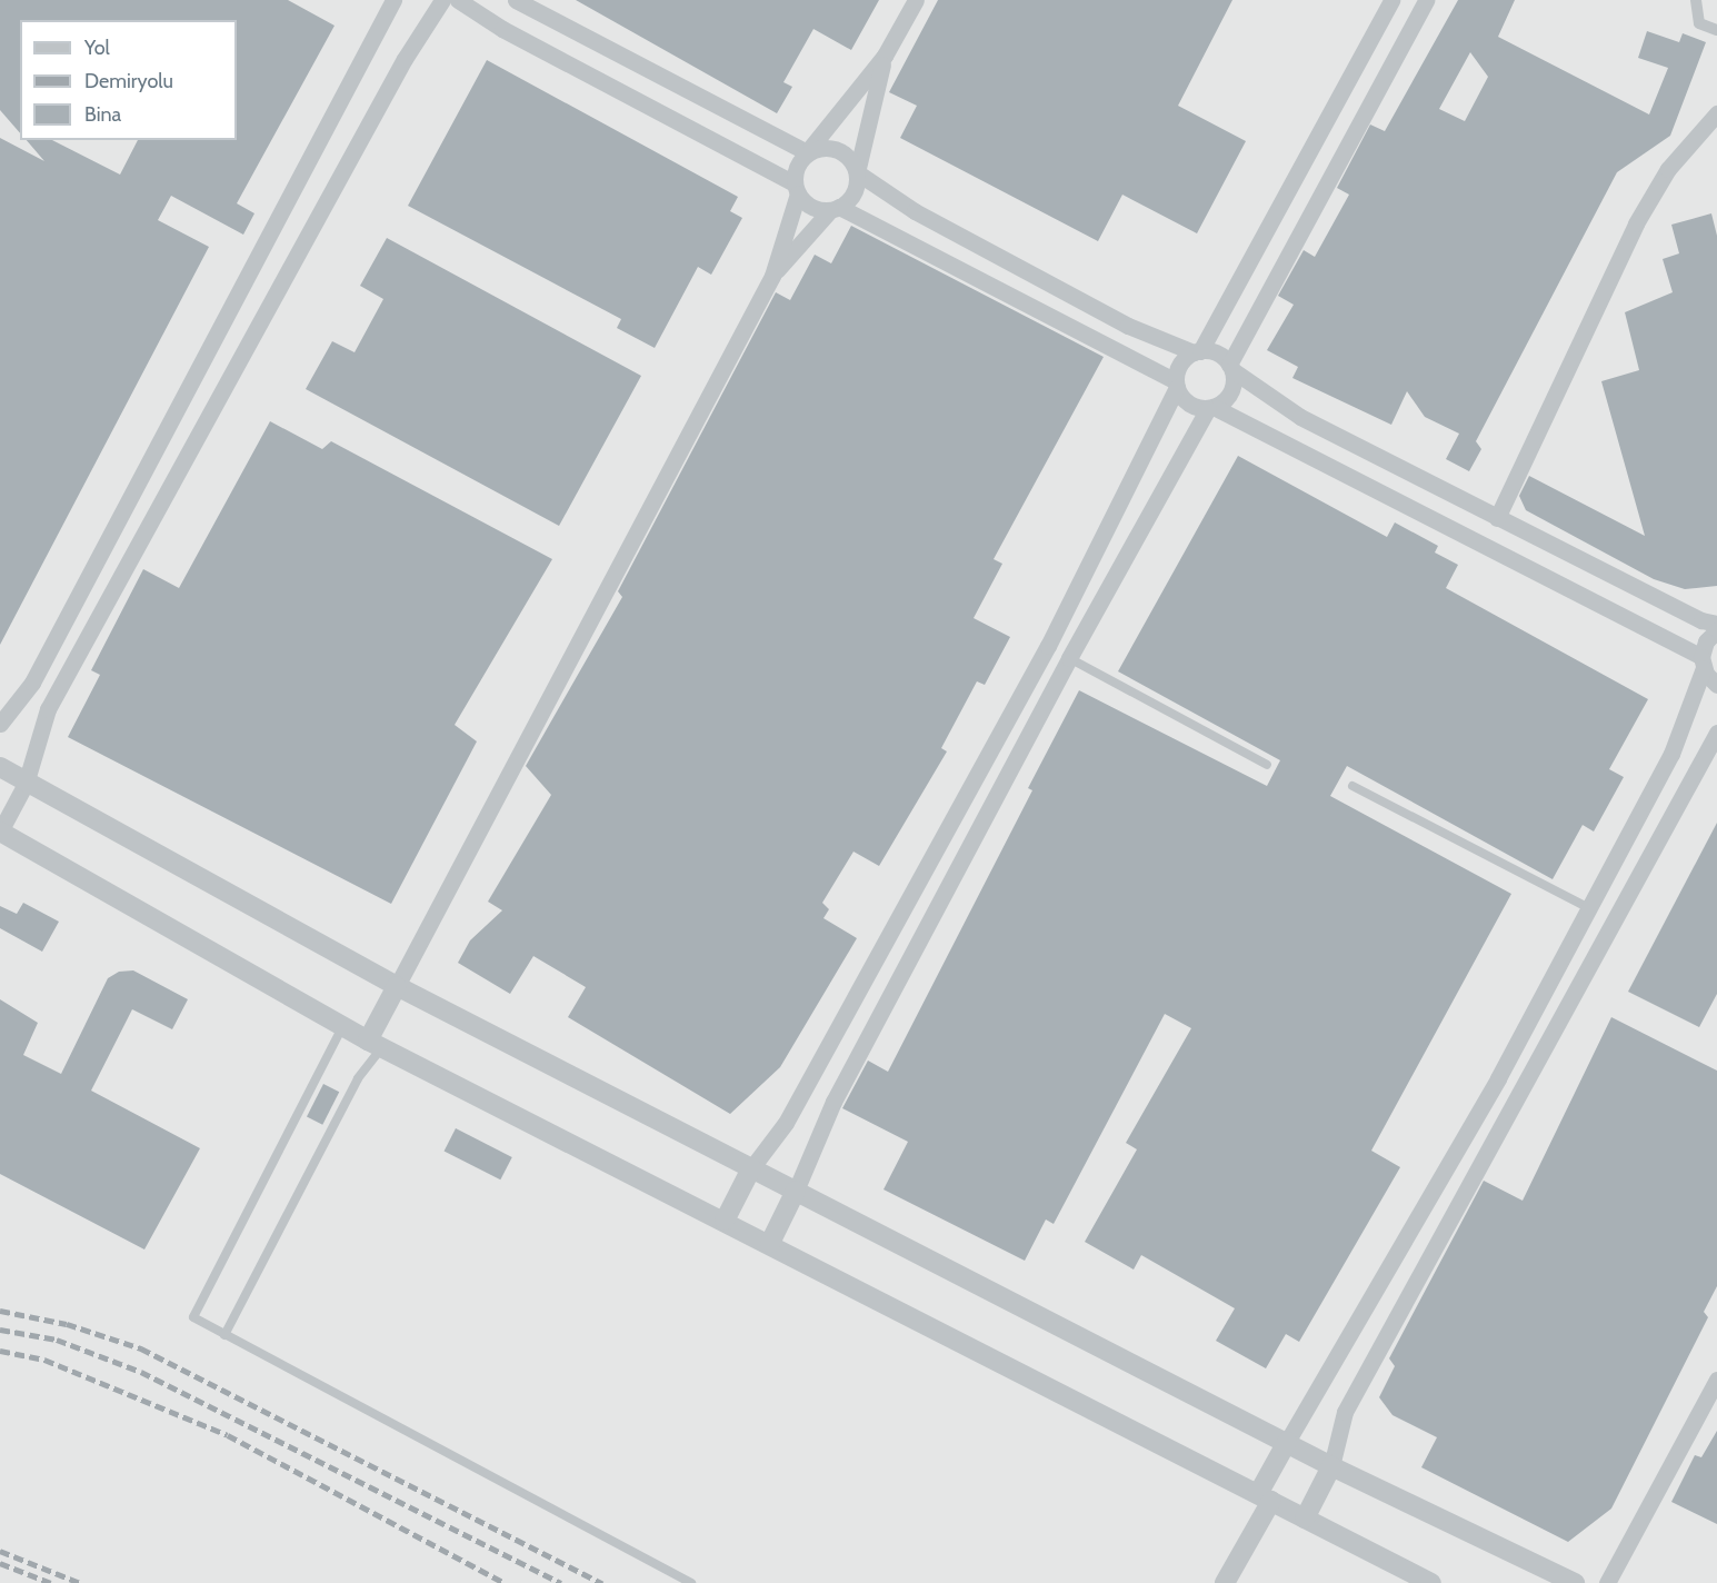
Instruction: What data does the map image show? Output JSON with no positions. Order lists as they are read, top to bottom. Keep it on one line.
{"legend":["Yol","Demiryolu","Bina"]}
